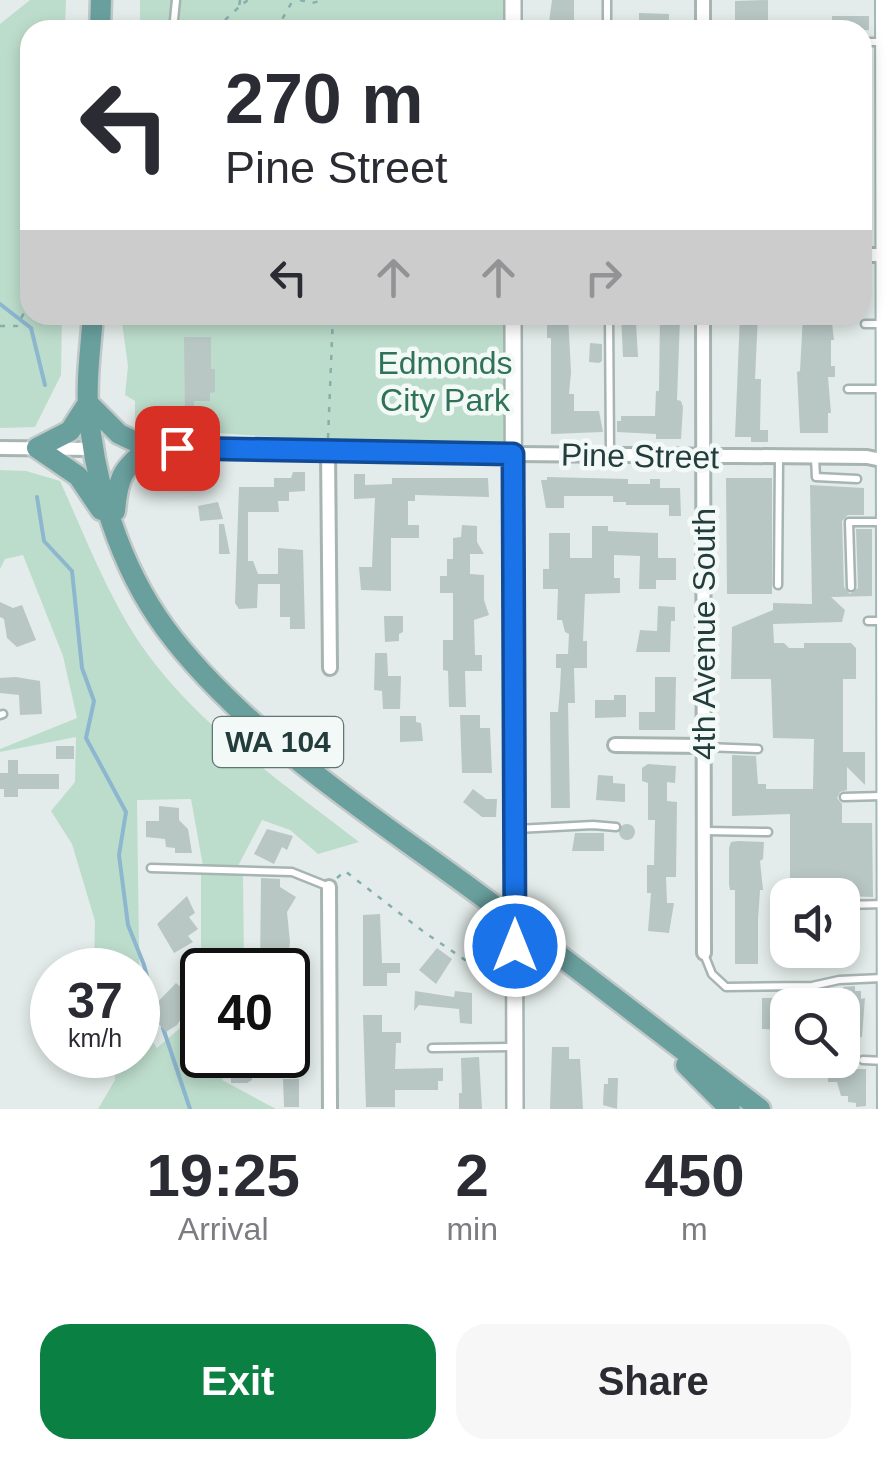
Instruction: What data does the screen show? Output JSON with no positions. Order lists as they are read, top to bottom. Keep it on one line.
{"streets":{"main road":["WA 104"],"street":["Pine Street","4th Avenue South"]},"crossings":[["Pine Street","4th Avenue South"]],"parks":["Edmonds City Park"],"page":{"turn":["270 m","Pine Street"],"speed":"37 km/h","limit":"40","eta":["19:25","Arrival","2","min","450","m"],"buttons":["Exit","Share"]}}
